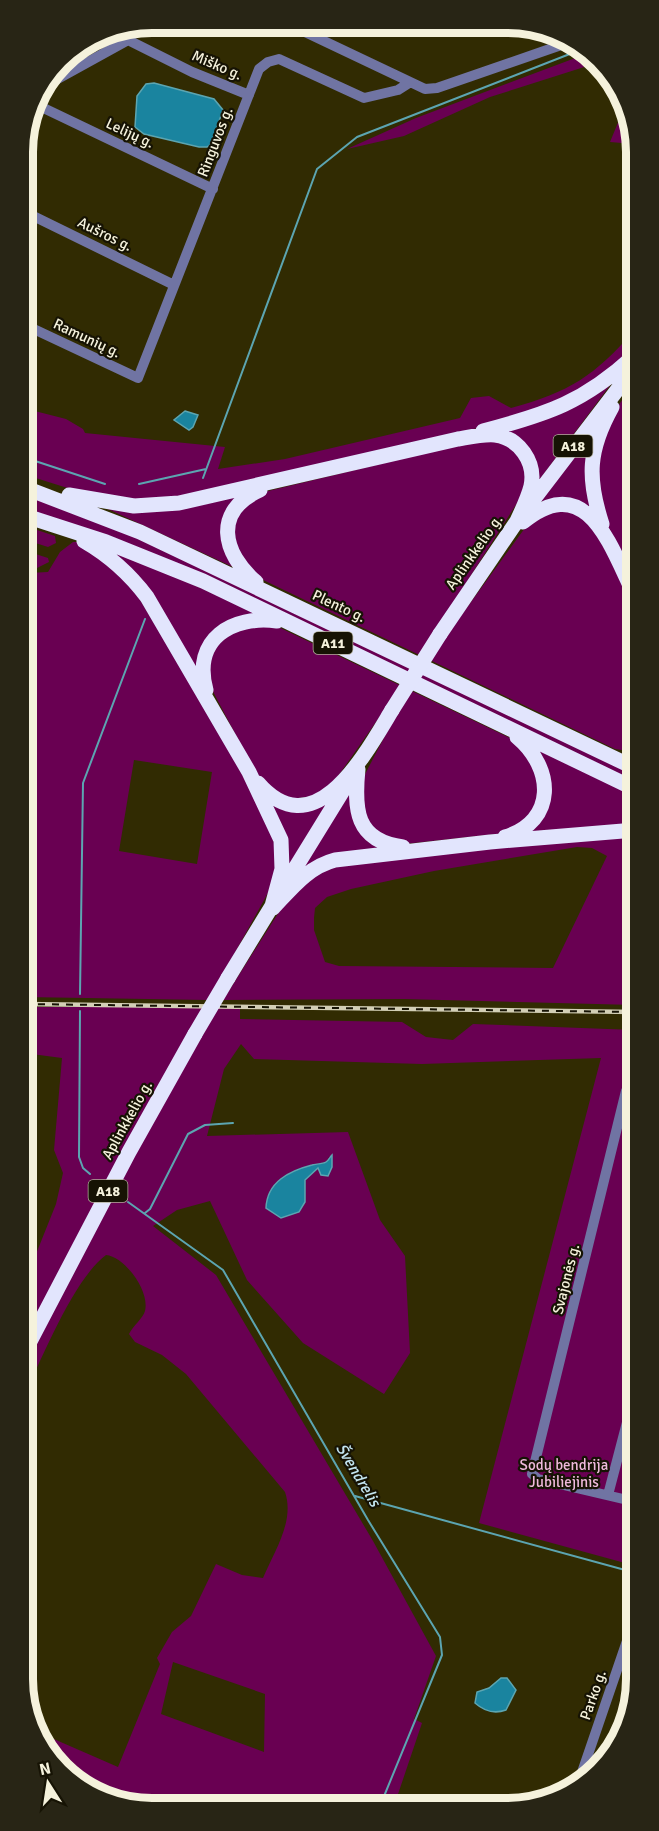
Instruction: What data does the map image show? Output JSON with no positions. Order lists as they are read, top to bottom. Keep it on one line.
{"streets":{"highway":["A18","Aplinkkelio g.","Plento g.","A11"],"street":["Miško g.","Lelijų g.","Ringuvos g.","Aušros g.","Ramunių g.","Svajonės g.","Parko g."]},"crossings":[["Miško g.","Ringuvos g."],["Lelijų g.","Ringuvos g."],["Ringuvos g.","Aušros g."],["Ringuvos g.","Ramunių g."]],"water":["Švendrelis"],"parks":["Sodų bendrija Jubiliejinis"],"north":"top"}
